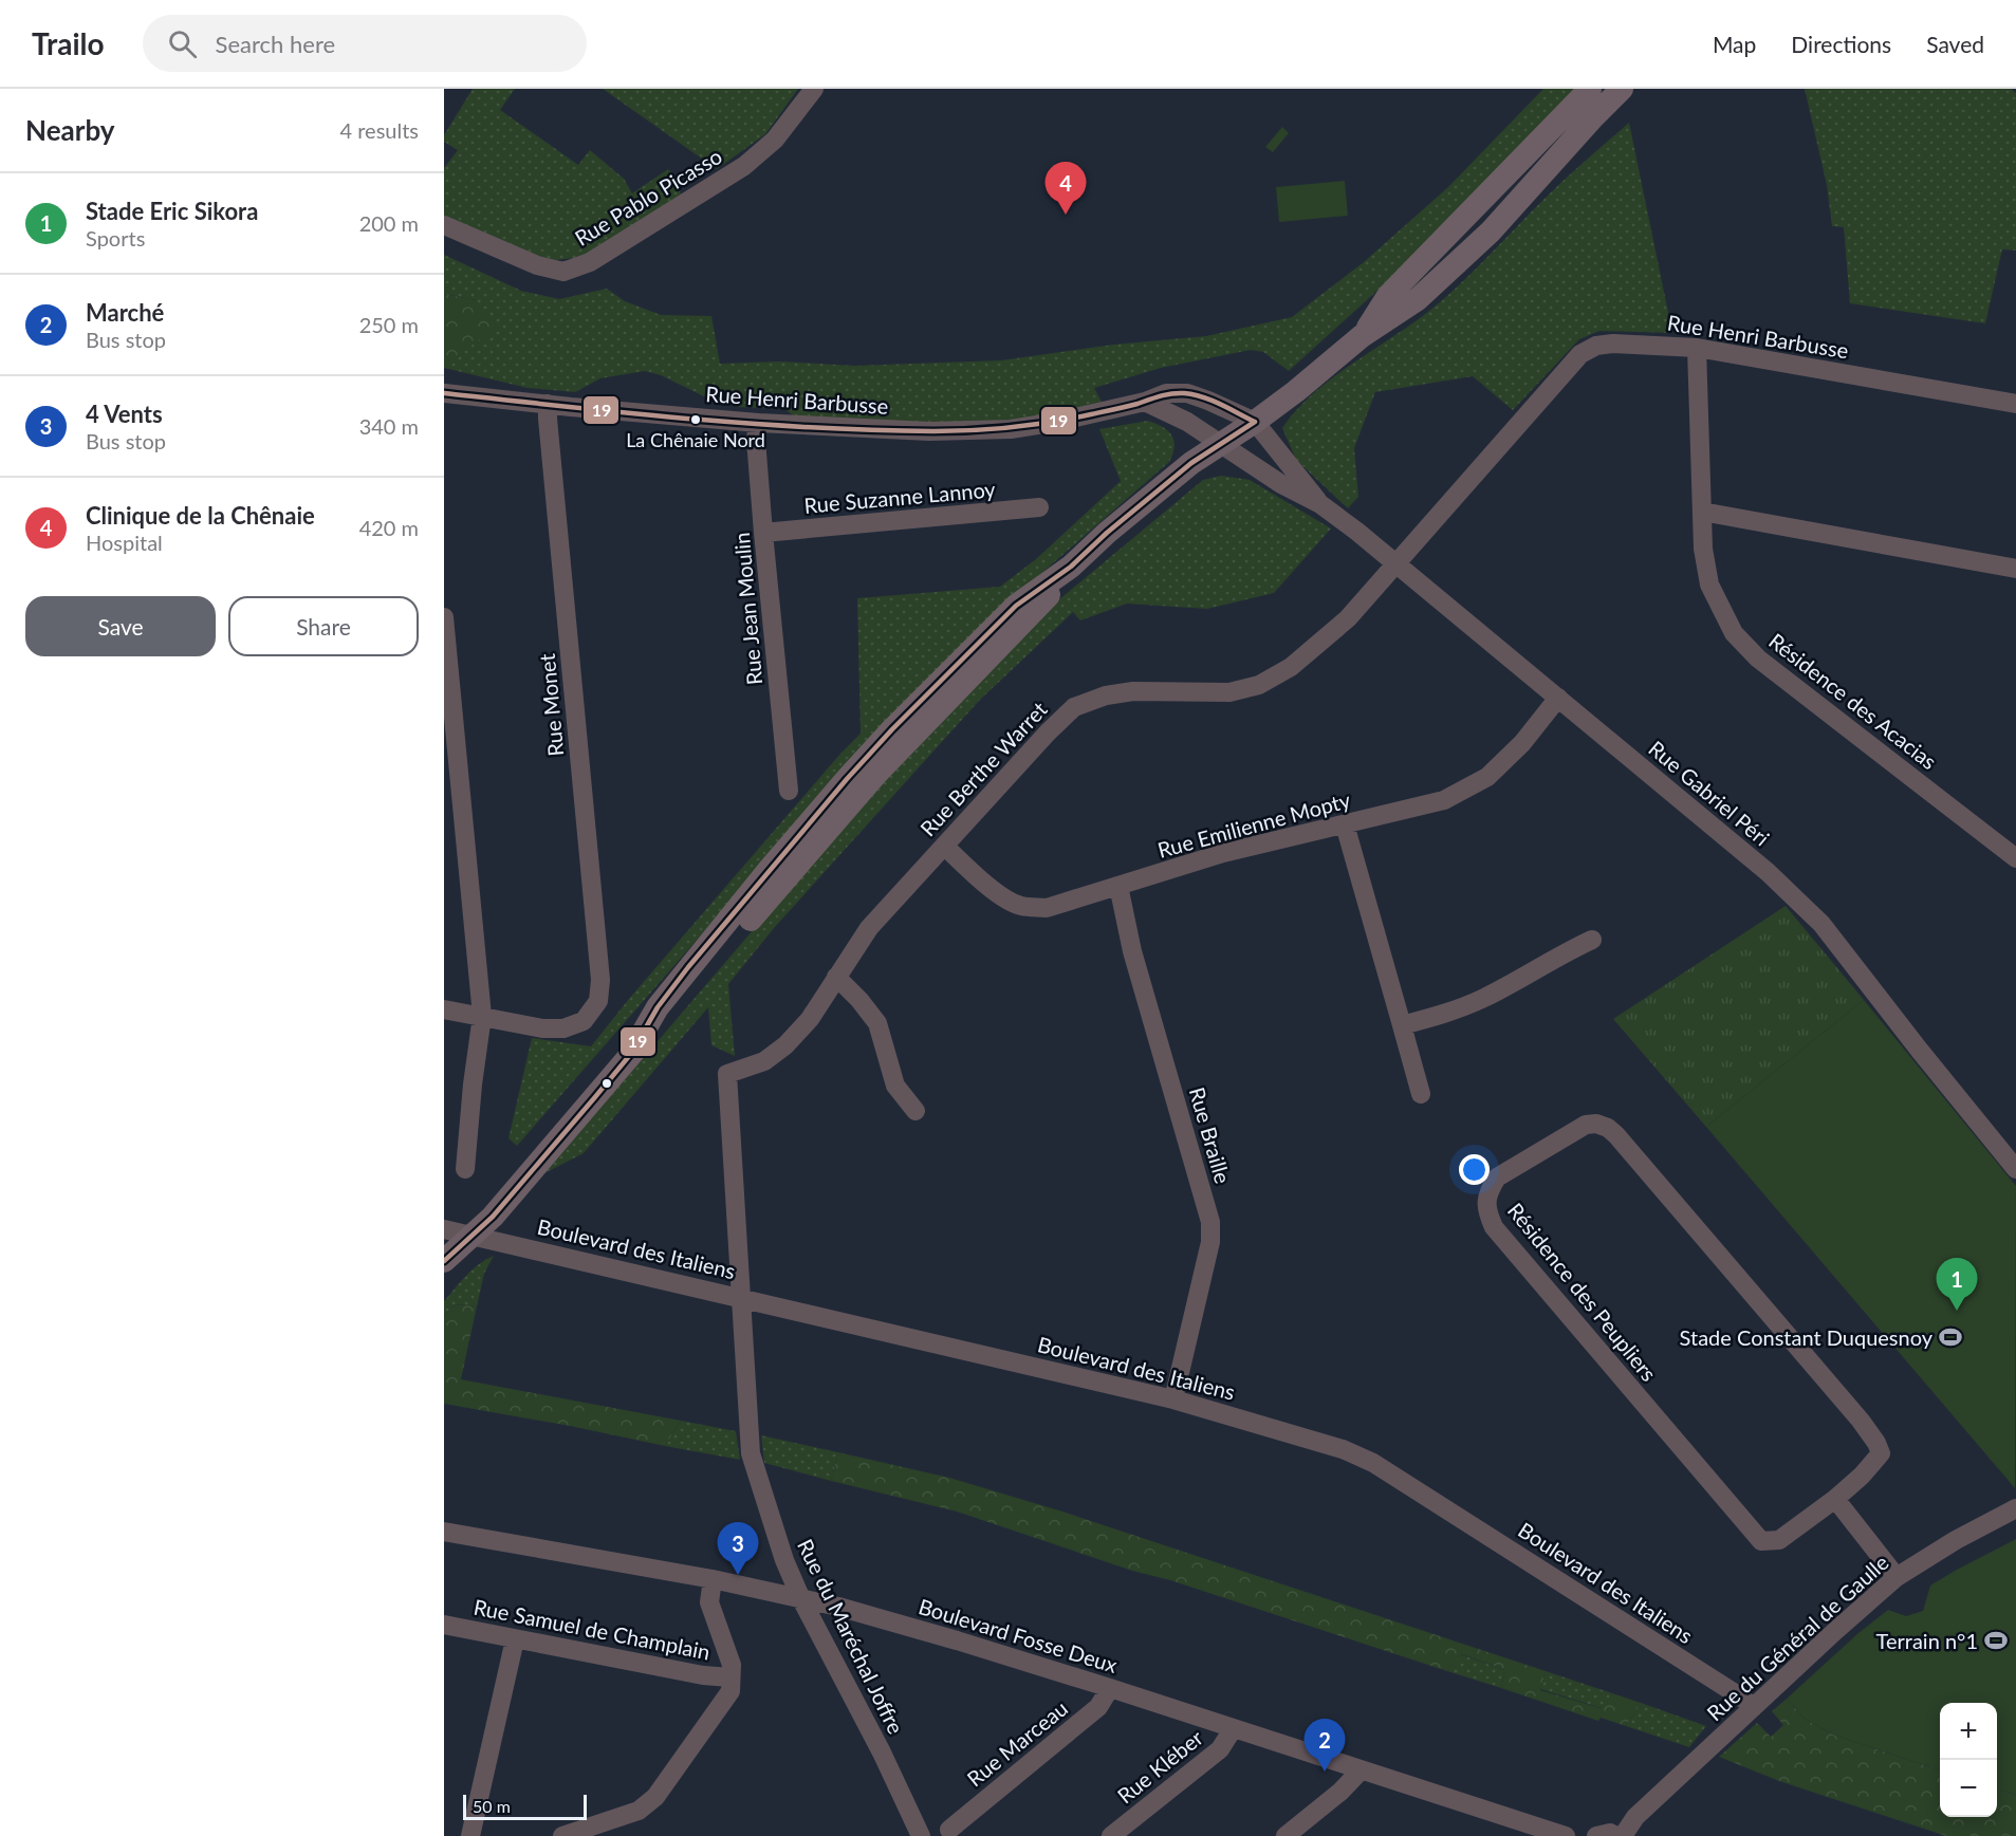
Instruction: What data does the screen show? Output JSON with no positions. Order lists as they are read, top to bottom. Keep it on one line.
{"streets":{"street":["Rue Pablo Picasso","Rue Henri Barbusse","Rue Suzanne Lannoy","Rue Jean Moulin","Résidence des Acacias","Rue Monet","Rue Berthe Warret","Rue Gabriel Péri","Rue Emilienne Mopty","Rue Braille","Boulevard des Italiens","Résidence des Peupliers","Rue Samuel de Champlain","Boulevard Fosse Deux","Rue du Maréchal Joffre","Rue du Général de Gaulle","Rue Marceau","Rue Kléber"]},"crossings":[["Rue Henri Barbusse","Rue Jean Moulin"],["Rue Henri Barbusse","Résidence des Acacias"],["Rue Henri Barbusse","Rue Monet"],["Rue Henri Barbusse","Rue Berthe Warret"],["Rue Henri Barbusse","Rue Gabriel Péri"],["Rue Suzanne Lannoy","Rue Jean Moulin"],["Rue Berthe Warret","Rue Gabriel Péri"],["Rue Berthe Warret","Rue Emilienne Mopty"],["Rue Berthe Warret","Rue du Maréchal Joffre"],["Rue Gabriel Péri","Rue Emilienne Mopty"],["Rue Emilienne Mopty","Rue Braille"],["Rue Braille","Boulevard des Italiens"],["Boulevard des Italiens","Rue du Maréchal Joffre"],["Boulevard des Italiens","Rue du Général de Gaulle"],["Boulevard Fosse Deux","Rue du Maréchal Joffre"],["Boulevard Fosse Deux","Rue Marceau"],["Boulevard Fosse Deux","Rue Kléber"]],"places":{"other":["La Chênaie Nord"],"sports":["Stade Constant Duquesnoy","Terrain n°1"]},"lines":["transit line 19"],"scale_bar":"50 m","page":{"header":"Trailo","search":"Search here","nav":["Map","Directions","Saved"],"heading":["Nearby","4 results"],"pins":["4","1","3","2"],"list":[{"mark":"1","name":"Stade Eric Sikora","note":"Sports","value":"200 m"},{"mark":"2","name":"Marché","note":"Bus stop","value":"250 m"},{"mark":"3","name":"4 Vents","note":"Bus stop","value":"340 m"},{"mark":"4","name":"Clinique de la Chênaie","note":"Hospital","value":"420 m"}],"buttons":["Save","Share"],"map_buttons":["+","−"],"scale":"50 m"}}
